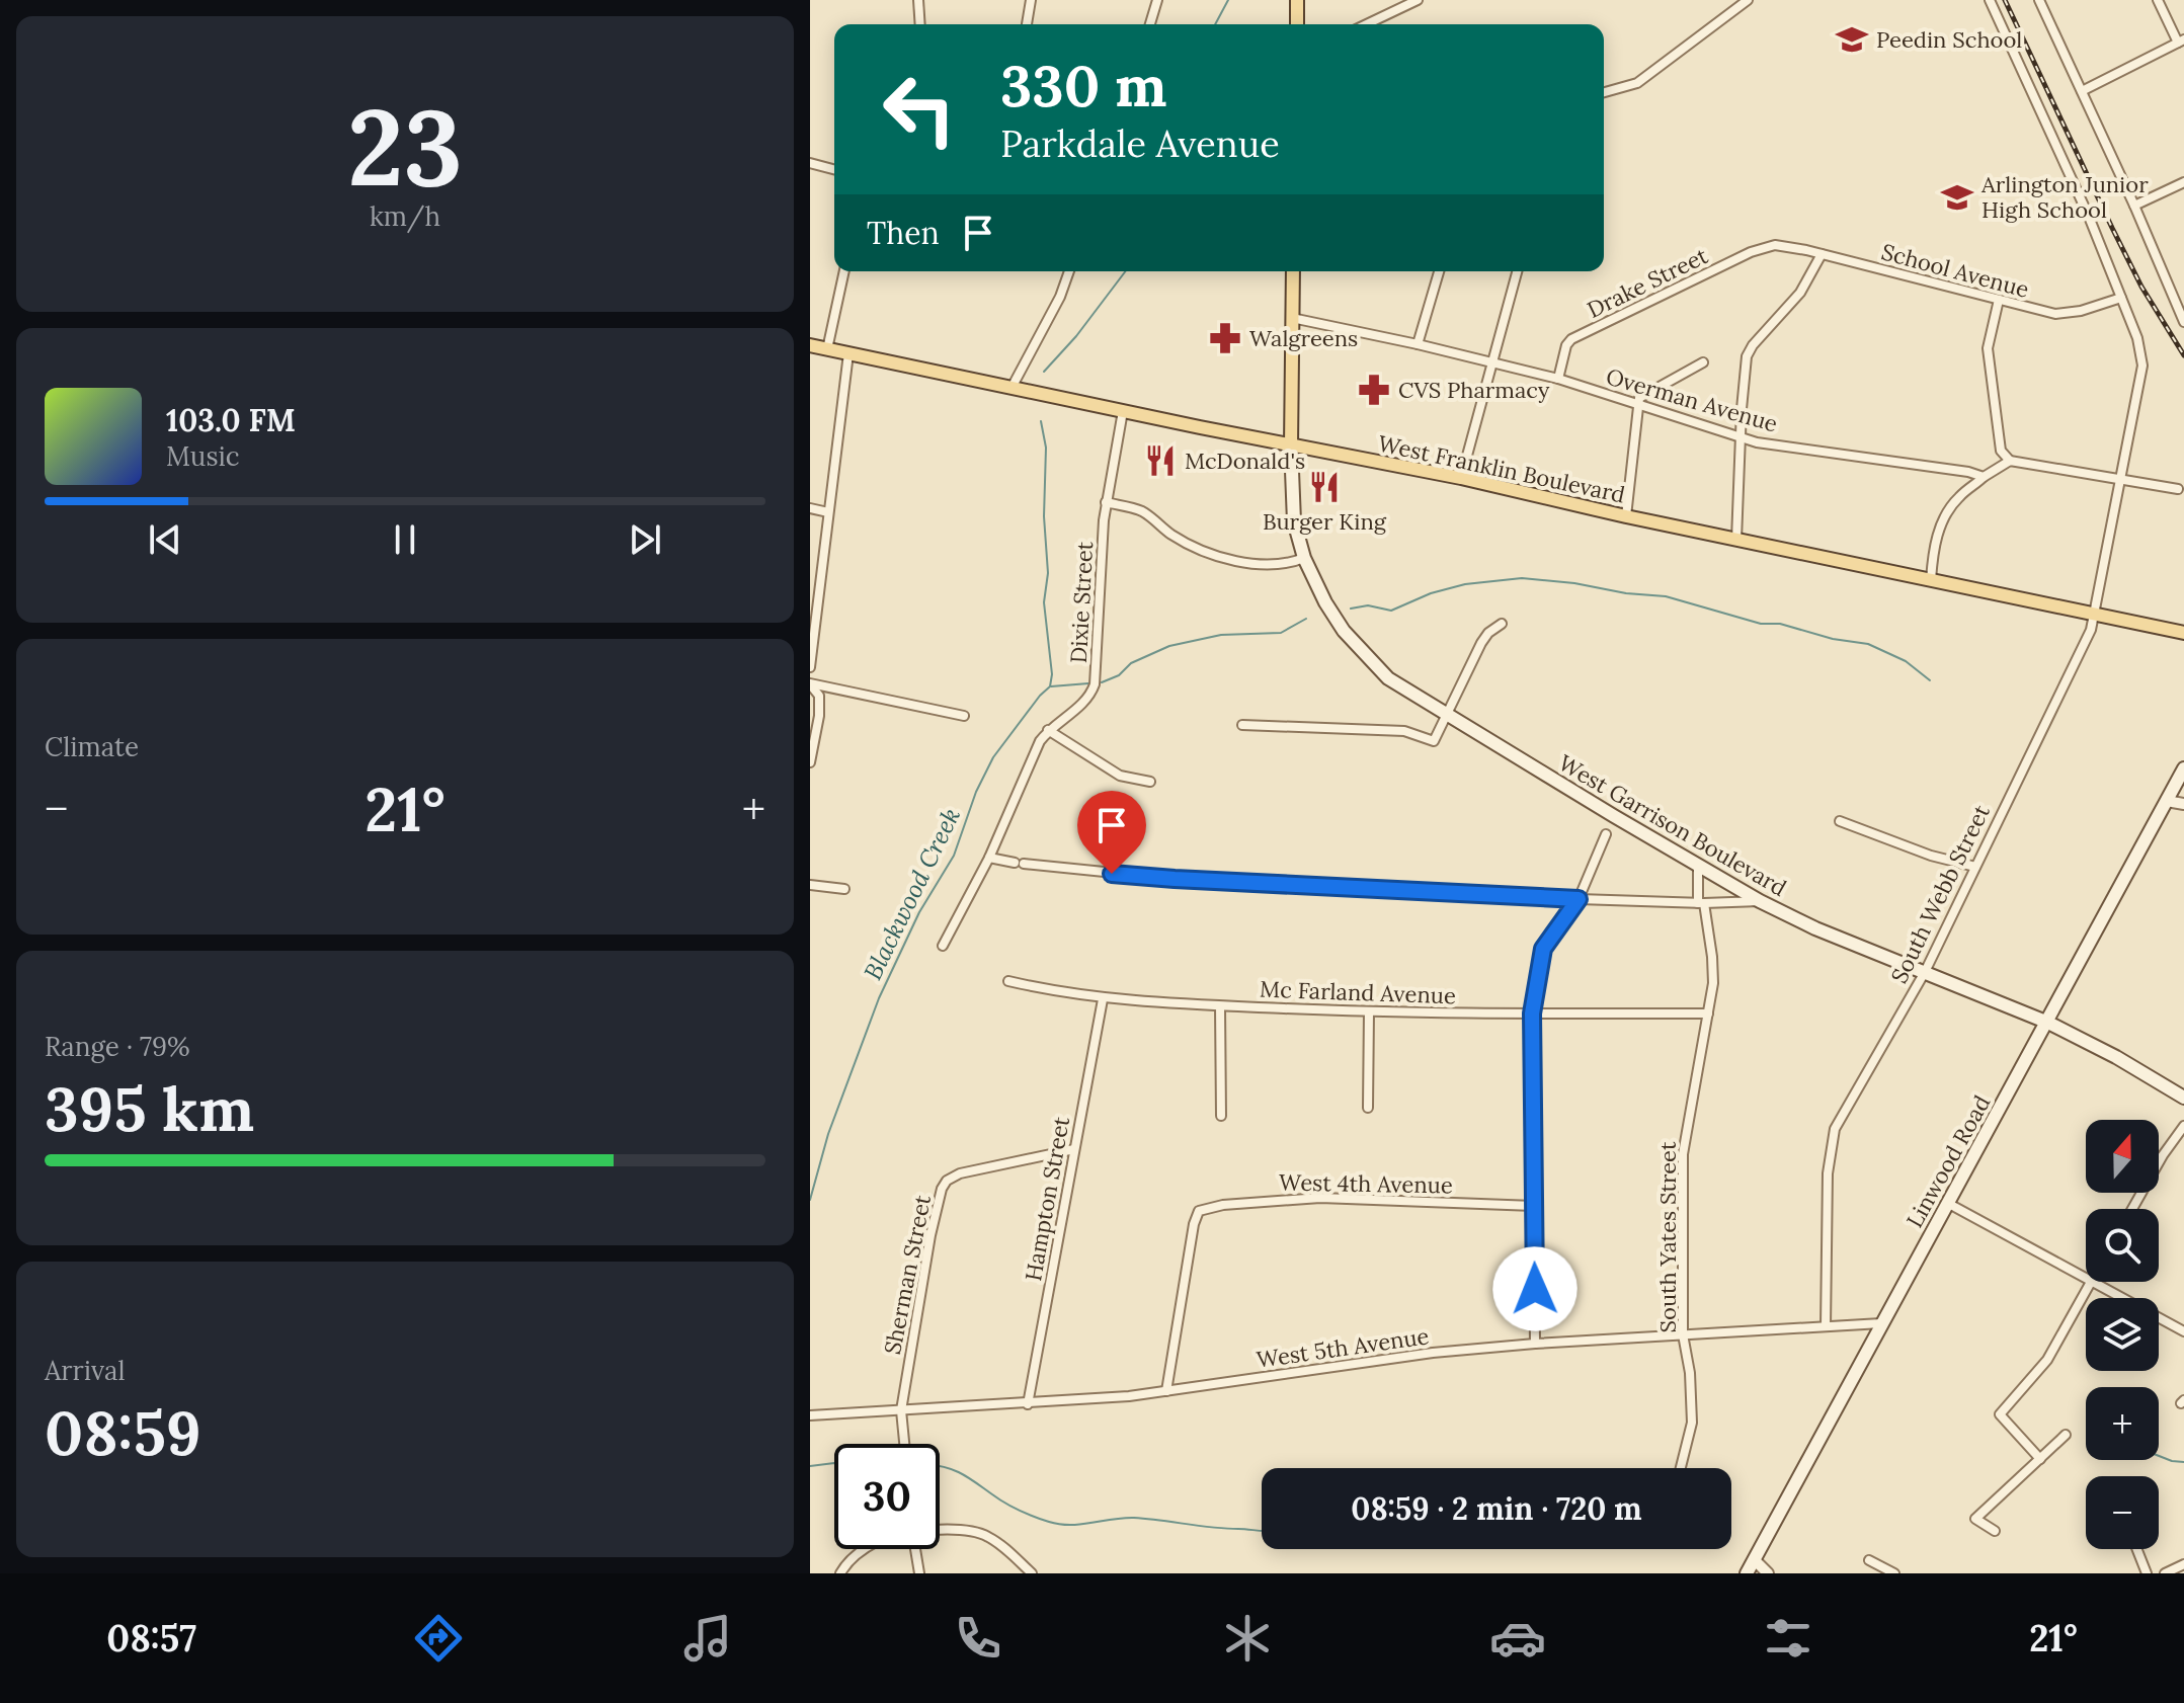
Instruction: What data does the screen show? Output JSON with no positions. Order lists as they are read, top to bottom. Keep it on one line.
{"streets":{"main road":["West Franklin Boulevard","West Garrison Boulevard","Linwood Road"],"street":["School Avenue","Drake Street","Overman Avenue","Dixie Street","South Webb Street","Mc Farland Avenue","West 4th Avenue","Hampton Street","South Yates Street","Sherman Street","West 5th Avenue"]},"crossings":[["School Avenue","Drake Street"],["School Avenue","South Webb Street"],["Drake Street","Overman Avenue"],["West Franklin Boulevard","Dixie Street"],["West Franklin Boulevard","West Garrison Boulevard"],["West Franklin Boulevard","South Webb Street"],["West Garrison Boulevard","South Webb Street"],["West Garrison Boulevard","Linwood Road"],["West Garrison Boulevard","South Yates Street"],["South Webb Street","West 5th Avenue"],["Mc Farland Avenue","Hampton Street"],["Mc Farland Avenue","South Yates Street"],["Linwood Road","West 5th Avenue"],["West 4th Avenue","West 5th Avenue"],["Hampton Street","Sherman Street"],["Hampton Street","West 5th Avenue"],["South Yates Street","West 5th Avenue"],["Sherman Street","West 5th Avenue"]],"water":["Blackwood Creek"],"places":{"school or university":["Peedin School","Arlington Junior High School"],"pharmacy":["Walgreens","CVS Pharmacy"],"restaurant":["McDonald's","Burger King"]},"north":"top","page":{"tile":[["23","km/h"],"Climate",["Range · 79%","395 km"],["Arrival","08:59"]],"turn":["330 m","Parkdale Avenue"],"then":"Then","song":["103.0 FM","Music"],"heat":["−","21°","+"],"map_buttons":["+","−"],"limit":"30","trip":"08:59 · 2 min · 720 m","tabs":["08:57","21°"]}}
